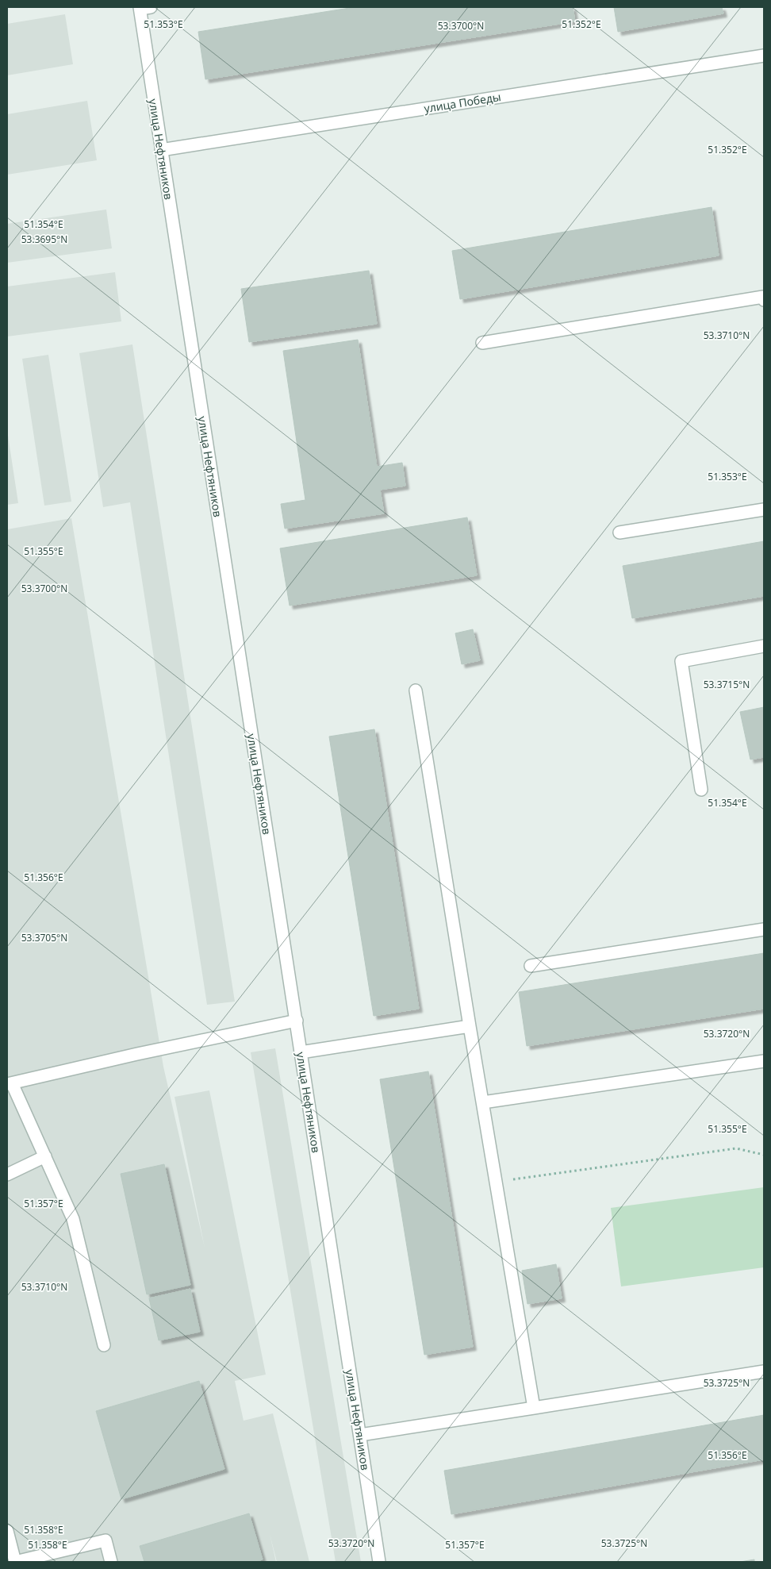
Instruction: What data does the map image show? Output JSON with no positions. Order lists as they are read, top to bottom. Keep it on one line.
{"streets":{"street":["улица Победы","улица Нефтяников"]},"crossings":[["улица Победы","улица Нефтяников"]],"coordinates":["51.353°E","51.352°E","53.3700°N","51.354°E","53.3695°N","53.3710°N","51.355°E","53.3715°N","51.356°E","53.3705°N","53.3720°N","51.357°E","53.3725°N","51.358°E"]}
